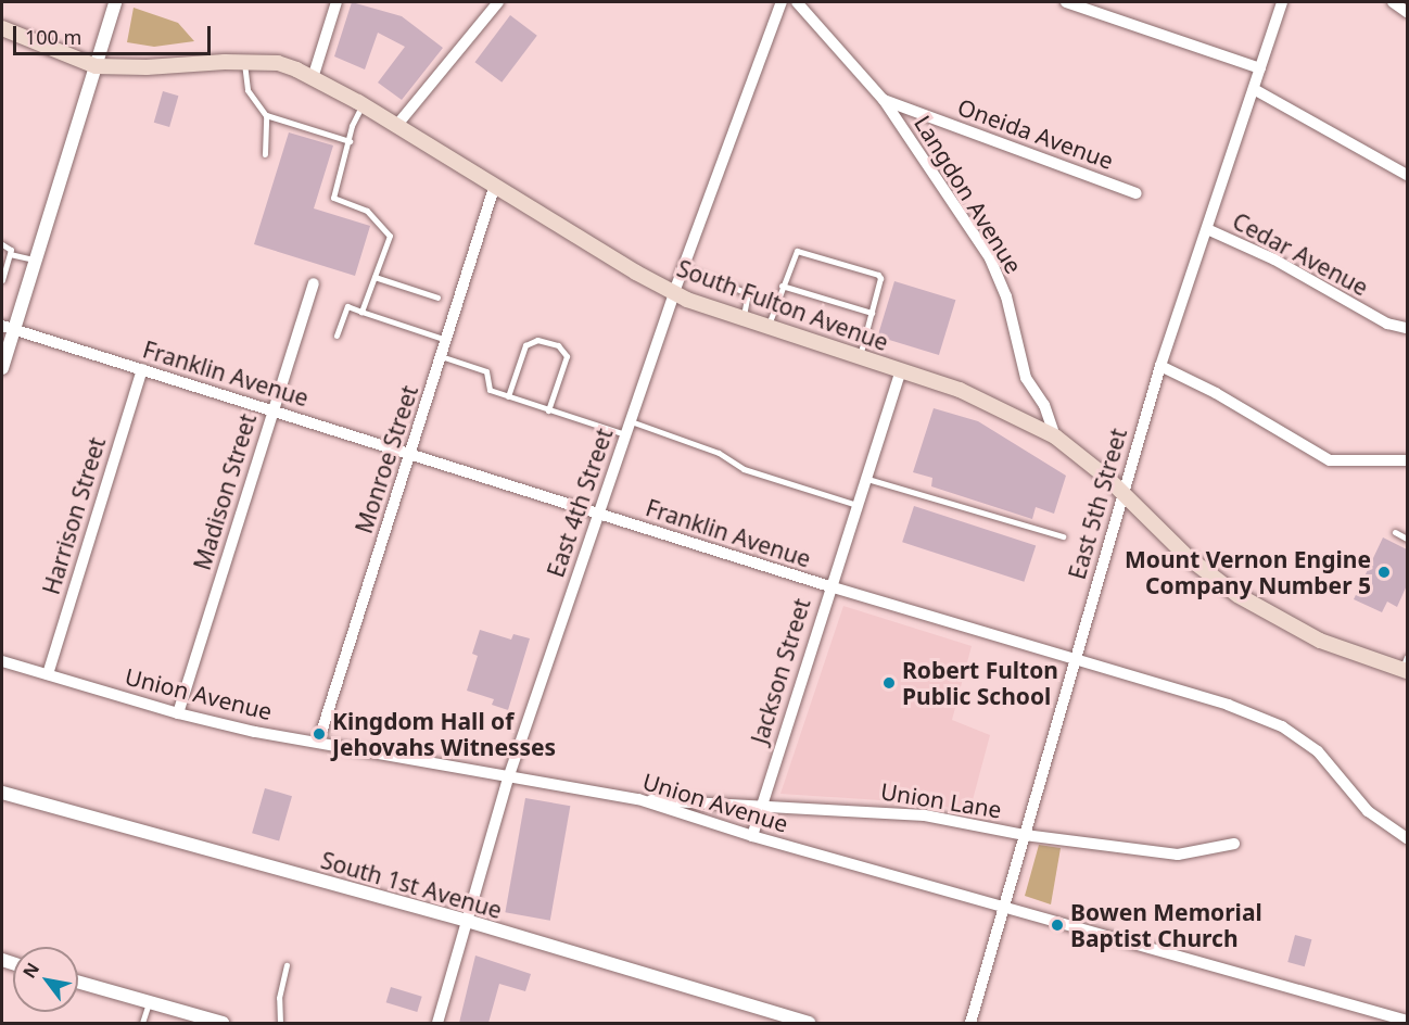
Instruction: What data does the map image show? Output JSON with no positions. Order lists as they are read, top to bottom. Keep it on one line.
{"streets":{"main road":["South Fulton Avenue"],"street":["Oneida Avenue","Langdon Avenue","Cedar Avenue","Franklin Avenue","Monroe Street","Madison Street","East 4th Street","East 5th Street","Harrison Street","Jackson Street","Union Avenue","Union Lane","South 1st Avenue"]},"crossings":[["Oneida Avenue","Langdon Avenue"],["Langdon Avenue","South Fulton Avenue"],["Cedar Avenue","East 5th Street"],["South Fulton Avenue","Monroe Street"],["South Fulton Avenue","East 4th Street"],["South Fulton Avenue","East 5th Street"],["South Fulton Avenue","Jackson Street"],["Franklin Avenue","Monroe Street"],["Franklin Avenue","Madison Street"],["Franklin Avenue","East 4th Street"],["Franklin Avenue","East 5th Street"],["Franklin Avenue","Harrison Street"],["Franklin Avenue","Jackson Street"],["Monroe Street","Union Avenue"],["Madison Street","Union Avenue"],["East 4th Street","Union Avenue"],["East 4th Street","South 1st Avenue"],["East 5th Street","Union Avenue"],["East 5th Street","Union Lane"],["Harrison Street","Union Avenue"],["Jackson Street","Union Avenue"],["Jackson Street","Union Lane"],["Union Avenue","Union Lane"]],"places":["Mount Vernon Engine Company Number 5","Robert Fulton Public School","Kingdom Hall of Jehovahs Witnesses","Bowen Memorial Baptist Church"],"scale_bar":"100 m","north":"top left"}
